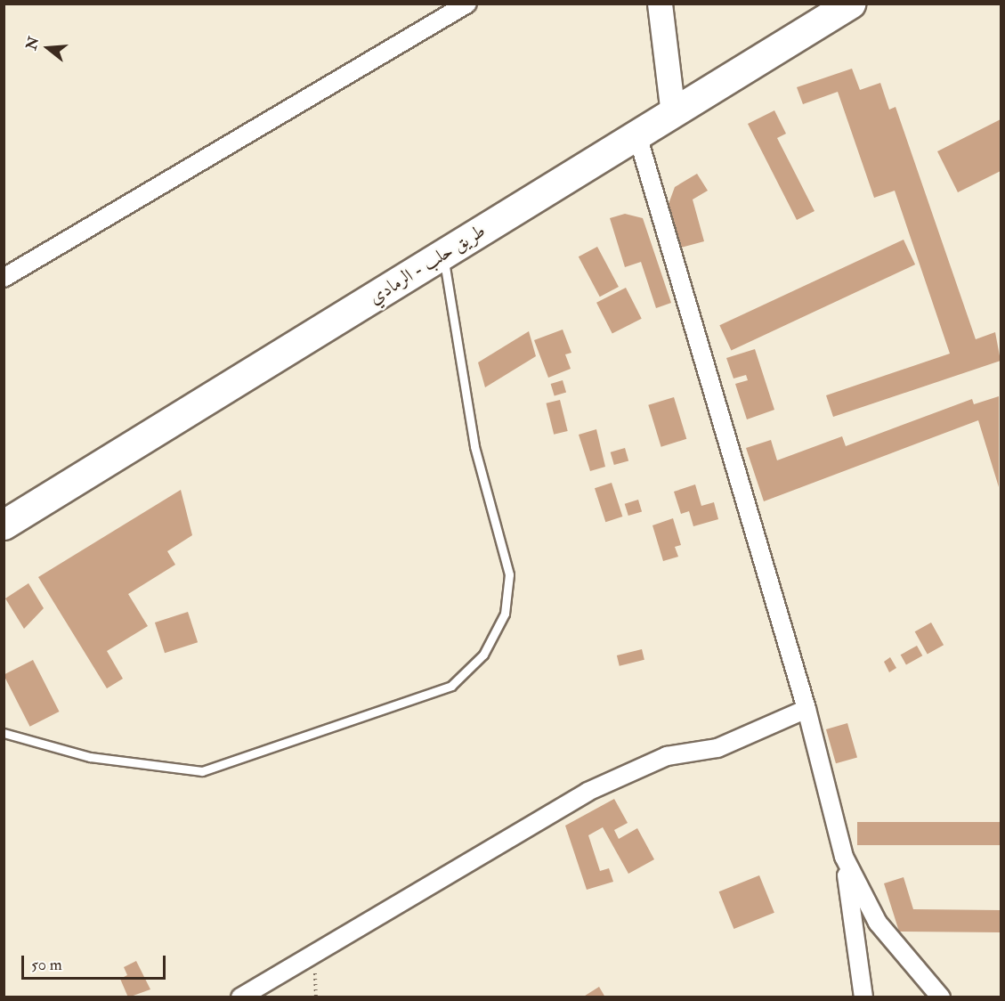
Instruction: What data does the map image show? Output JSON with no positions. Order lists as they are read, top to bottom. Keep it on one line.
{"streets":{"highway":["طريق حلب - الرمادي"]},"scale_bar":"50 m","north":"left"}
